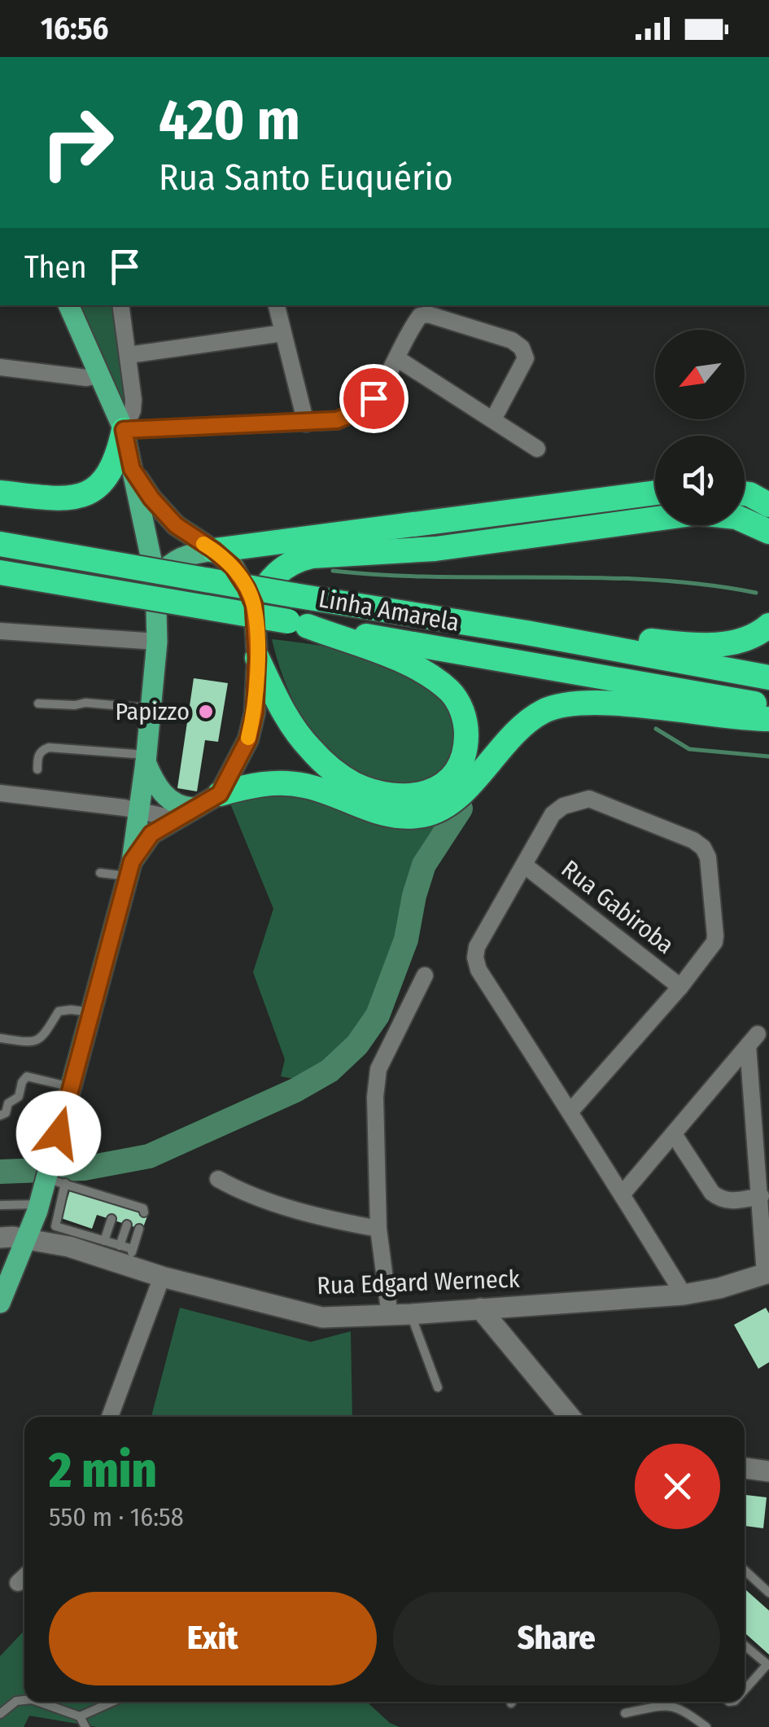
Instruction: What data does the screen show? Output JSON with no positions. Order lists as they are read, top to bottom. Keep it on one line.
{"streets":{"highway":["Linha Amarela"],"street":["Rua Gabiroba","Rua Edgard Werneck"]},"places":["Papizzo"],"north":"bottom left","page":{"status":"16:56","turn":["420 m","Rua Santo Euquério"],"then":"Then","heading":["2 min","550 m · 16:58"],"buttons":["Exit","Share"]}}
